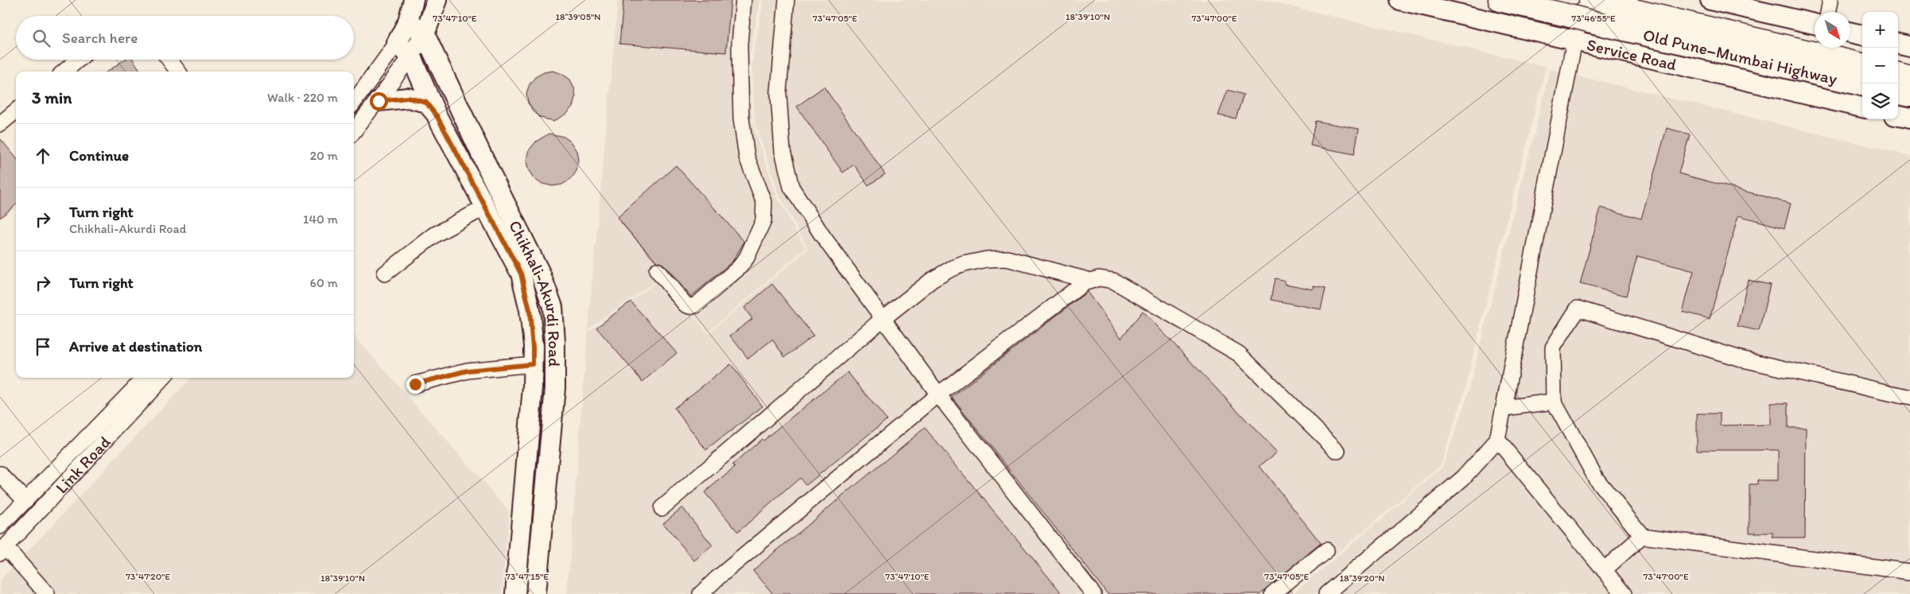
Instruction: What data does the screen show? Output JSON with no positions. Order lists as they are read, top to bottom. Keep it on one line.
{"streets":{"highway":["Old Pune–Mumbai Highway"],"main road":["Service Road","Chikhali-Akurdi Road"],"street":["Link Road"]},"north":"bottom right","page":{"map_buttons":["+","−"],"search":"Search here","heading":["3 min","Walk · 220 m"],"list":[["Continue","20 m"],["Turn right","Chikhali-Akurdi Road","140 m"],["Turn right","60 m"],"Arrive at destination"]},"coordinates":["18°39'05\"N","18°39'10\"N","73°47'10\"E","73°47'05\"E","73°47'00\"E","73°46'55\"E","73°47'20\"E","73°47'15\"E","18°39'20\"N"]}
